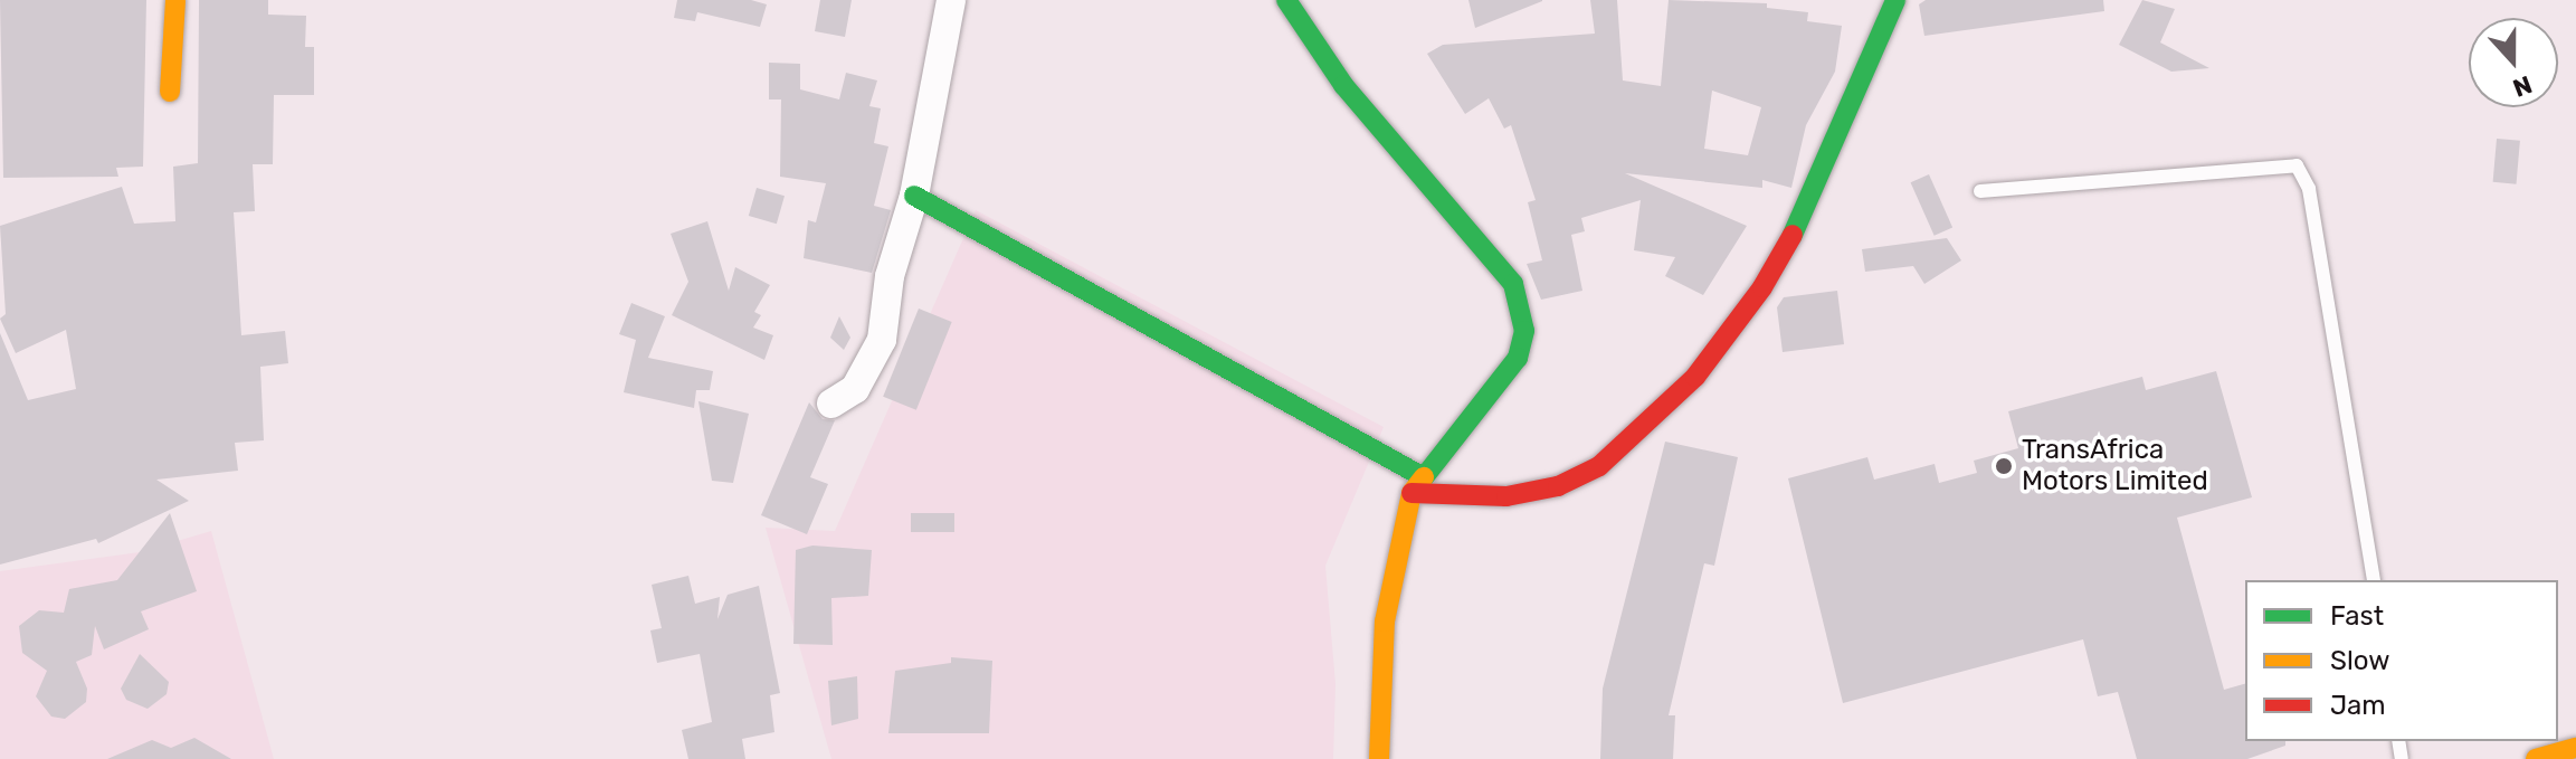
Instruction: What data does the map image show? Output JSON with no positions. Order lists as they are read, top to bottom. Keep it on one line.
{"places":["TransAfrica Motors Limited"],"legend":["Fast","Slow","Jam"],"north":"bottom"}
